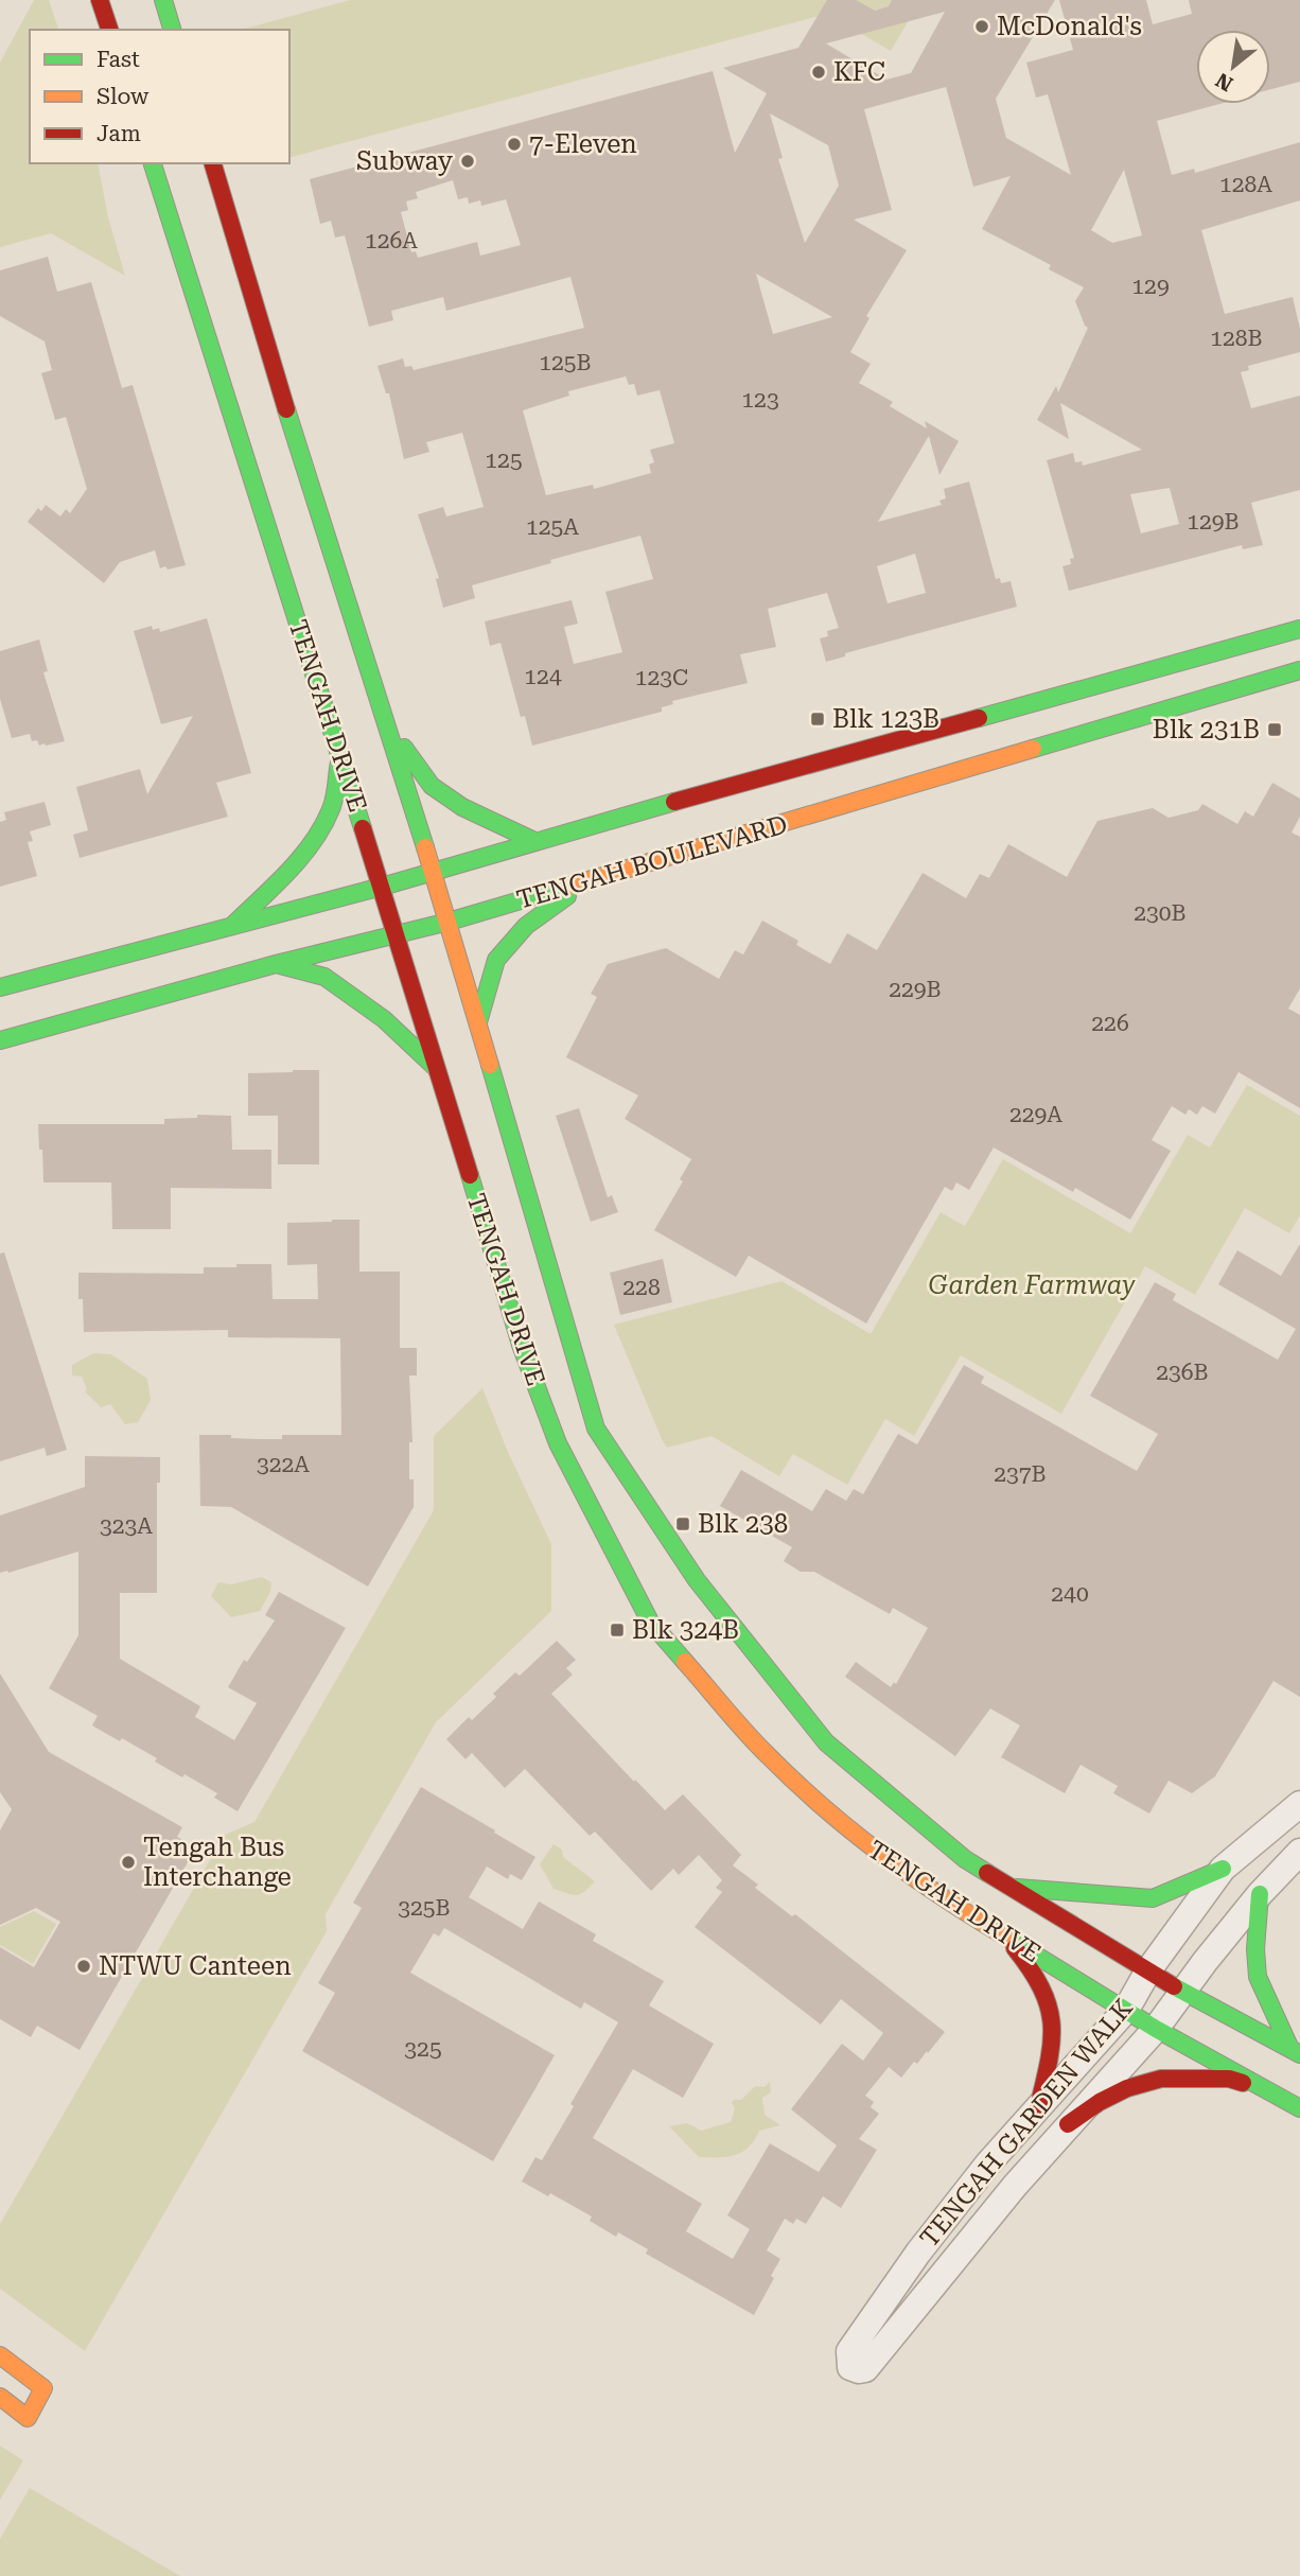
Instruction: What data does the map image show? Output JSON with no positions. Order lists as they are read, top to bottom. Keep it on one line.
{"streets":{"street":["TENGAH DRIVE","TENGAH BOULEVARD","TENGAH GARDEN WALK"]},"crossings":[["TENGAH DRIVE","TENGAH BOULEVARD"],["TENGAH DRIVE","TENGAH GARDEN WALK"]],"parks":["Garden Farmway"],"places":{"other":["McDonald's","KFC","7-Eleven","Subway","Tengah Bus Interchange","NTWU Canteen"],"transit":["Blk 123B","Blk 231B","Blk 238","Blk 324B"]},"house_numbers":["128A","126A","129","128B","125B","123","125","129B","125A","124","123C","230B","229B","226","229A","228","236B","322A","237B","323A","240","325B","325"],"legend":["Fast","Slow","Jam"],"north":"bottom left"}
